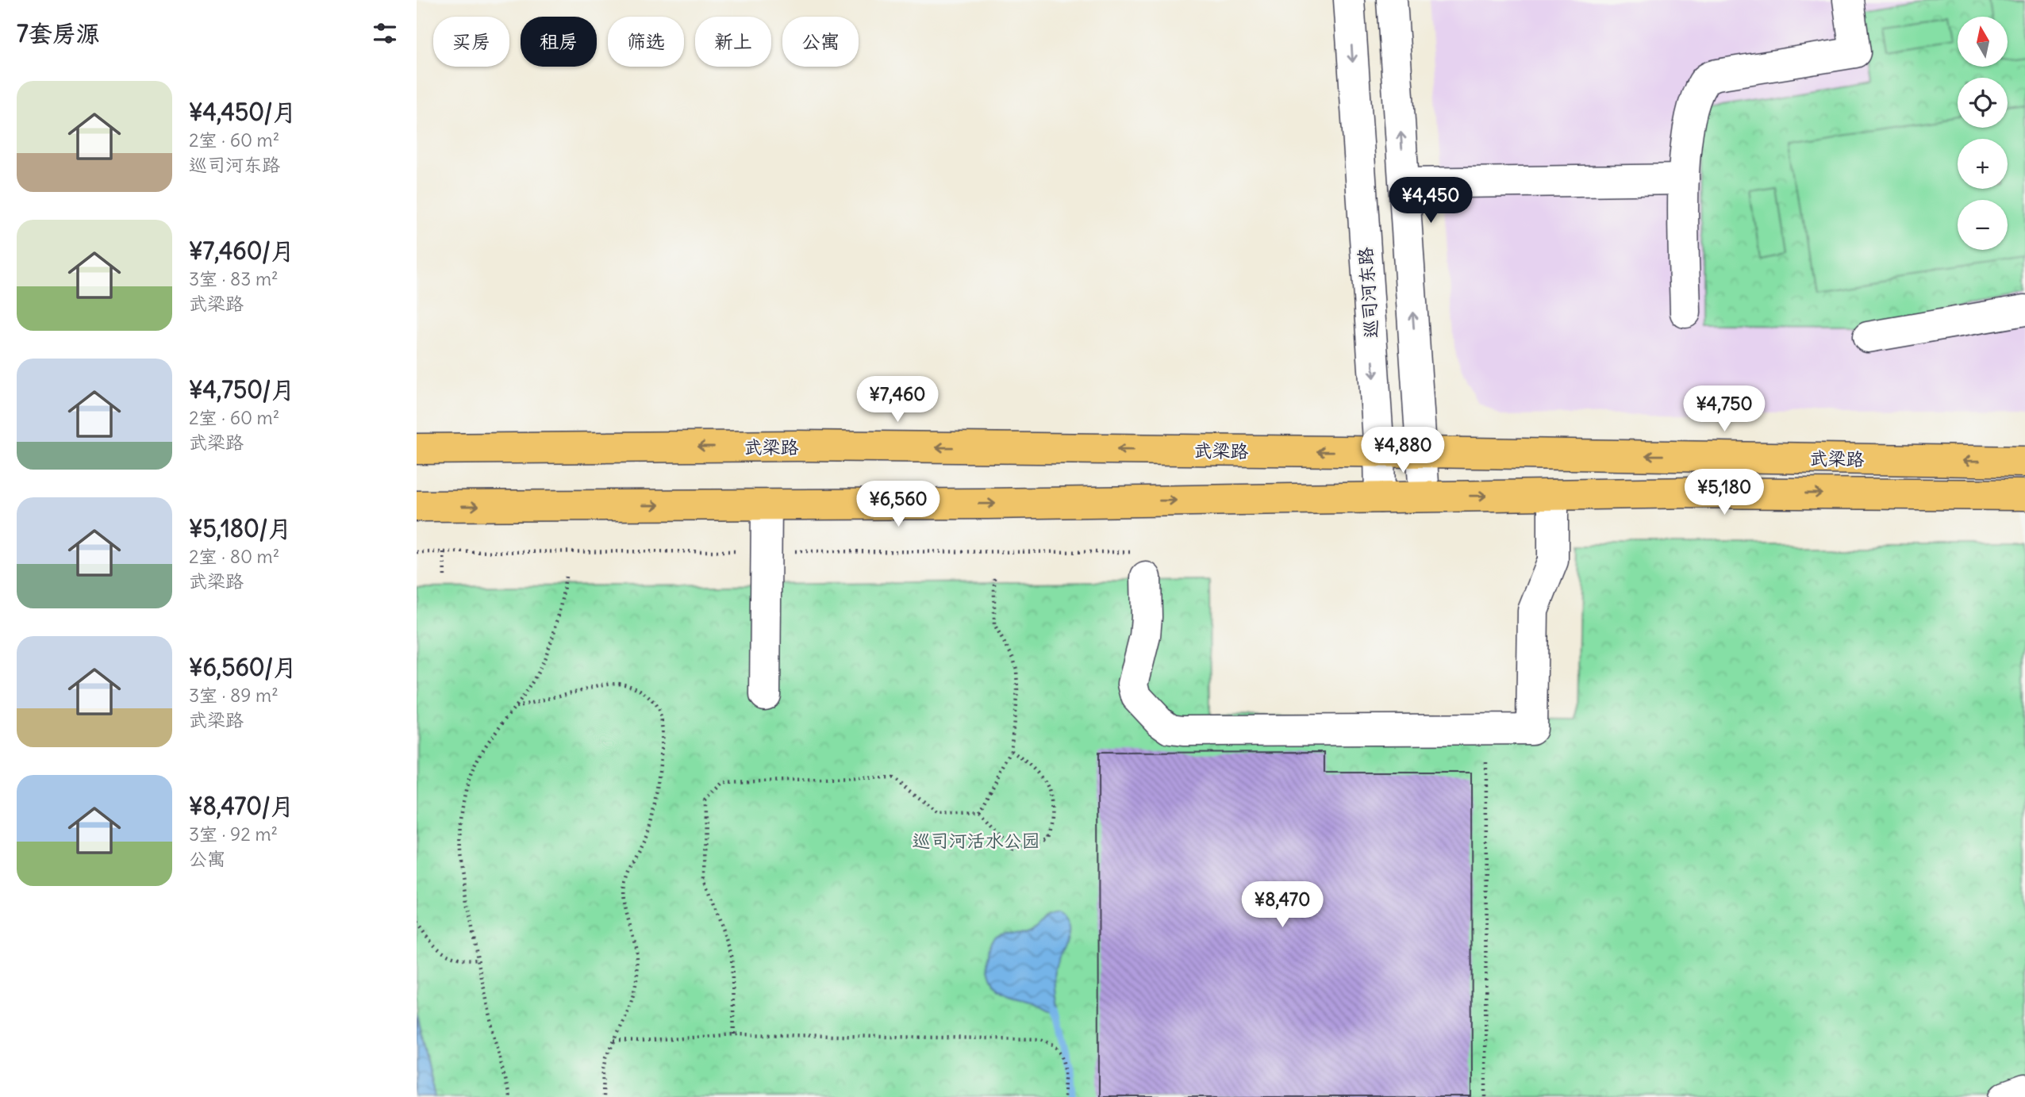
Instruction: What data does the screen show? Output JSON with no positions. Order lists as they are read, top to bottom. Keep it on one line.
{"streets":{"main road":["武梁路"],"street":["巡司河东路"]},"crossings":[["巡司河东路","武梁路"]],"parks":["巡司河活水公园"],"north":"top","page":{"heading":"7套房源","map_buttons":["+","−"],"chip":["买房","租房","筛选","新上","公寓"],"list":[{"name":"¥4,450/月","note":"2室 · 60 m² · 巡司河东路"},{"name":"¥7,460/月","note":"3室 · 83 m² · 武梁路"},{"name":"¥4,750/月","note":"2室 · 60 m² · 武梁路"},{"name":"¥5,180/月","note":"2室 · 80 m² · 武梁路"},{"name":"¥6,560/月","note":"3室 · 89 m² · 武梁路"},{"name":"¥8,470/月","note":"3室 · 92 m² · 公寓"}],"price":["¥4,450","¥7,460","¥4,750","¥4,880","¥5,180","¥6,560","¥8,470"]}}
